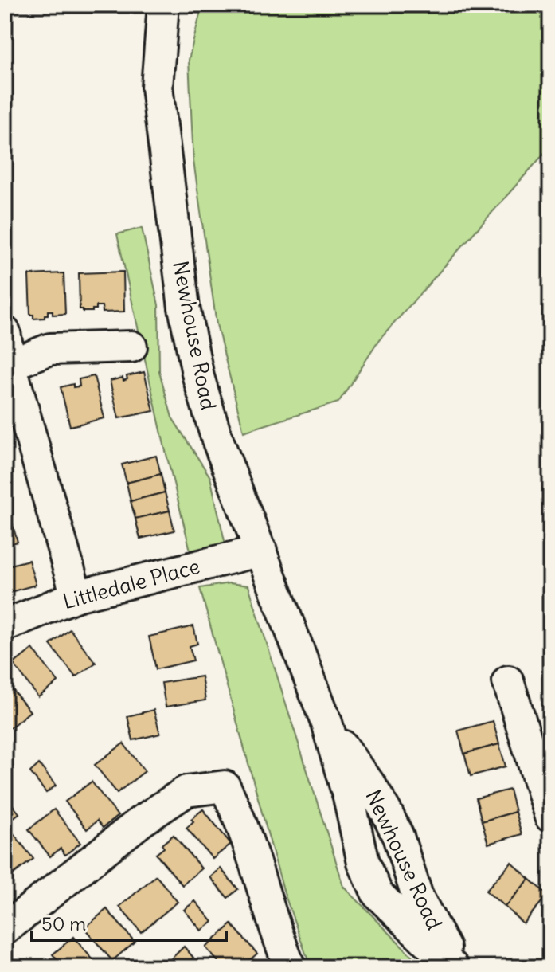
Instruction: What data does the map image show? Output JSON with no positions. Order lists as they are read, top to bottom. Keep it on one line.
{"streets":{"street":["Newhouse Road","Littledale Place"]},"crossings":[["Newhouse Road","Littledale Place"]],"scale_bar":"50 m"}
